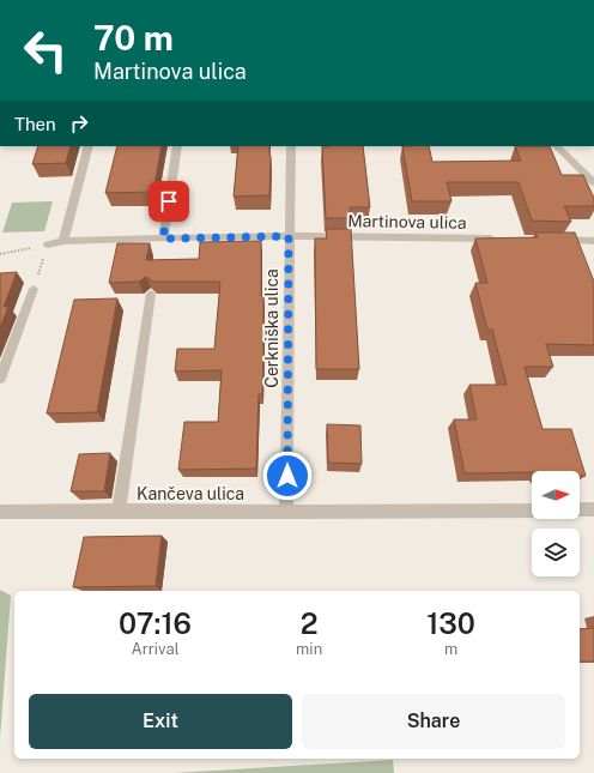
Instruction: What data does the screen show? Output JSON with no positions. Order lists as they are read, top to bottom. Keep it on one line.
{"streets":{"street":["Martinova ulica","Cerkniška ulica","Kančeva ulica"]},"crossings":[["Martinova ulica","Cerkniška ulica"],["Cerkniška ulica","Kančeva ulica"]],"north":"right","page":{"turn":["70 m","Martinova ulica"],"then":"Then","eta":["07:16","Arrival","2","min","130","m"],"buttons":["Exit","Share"]}}
